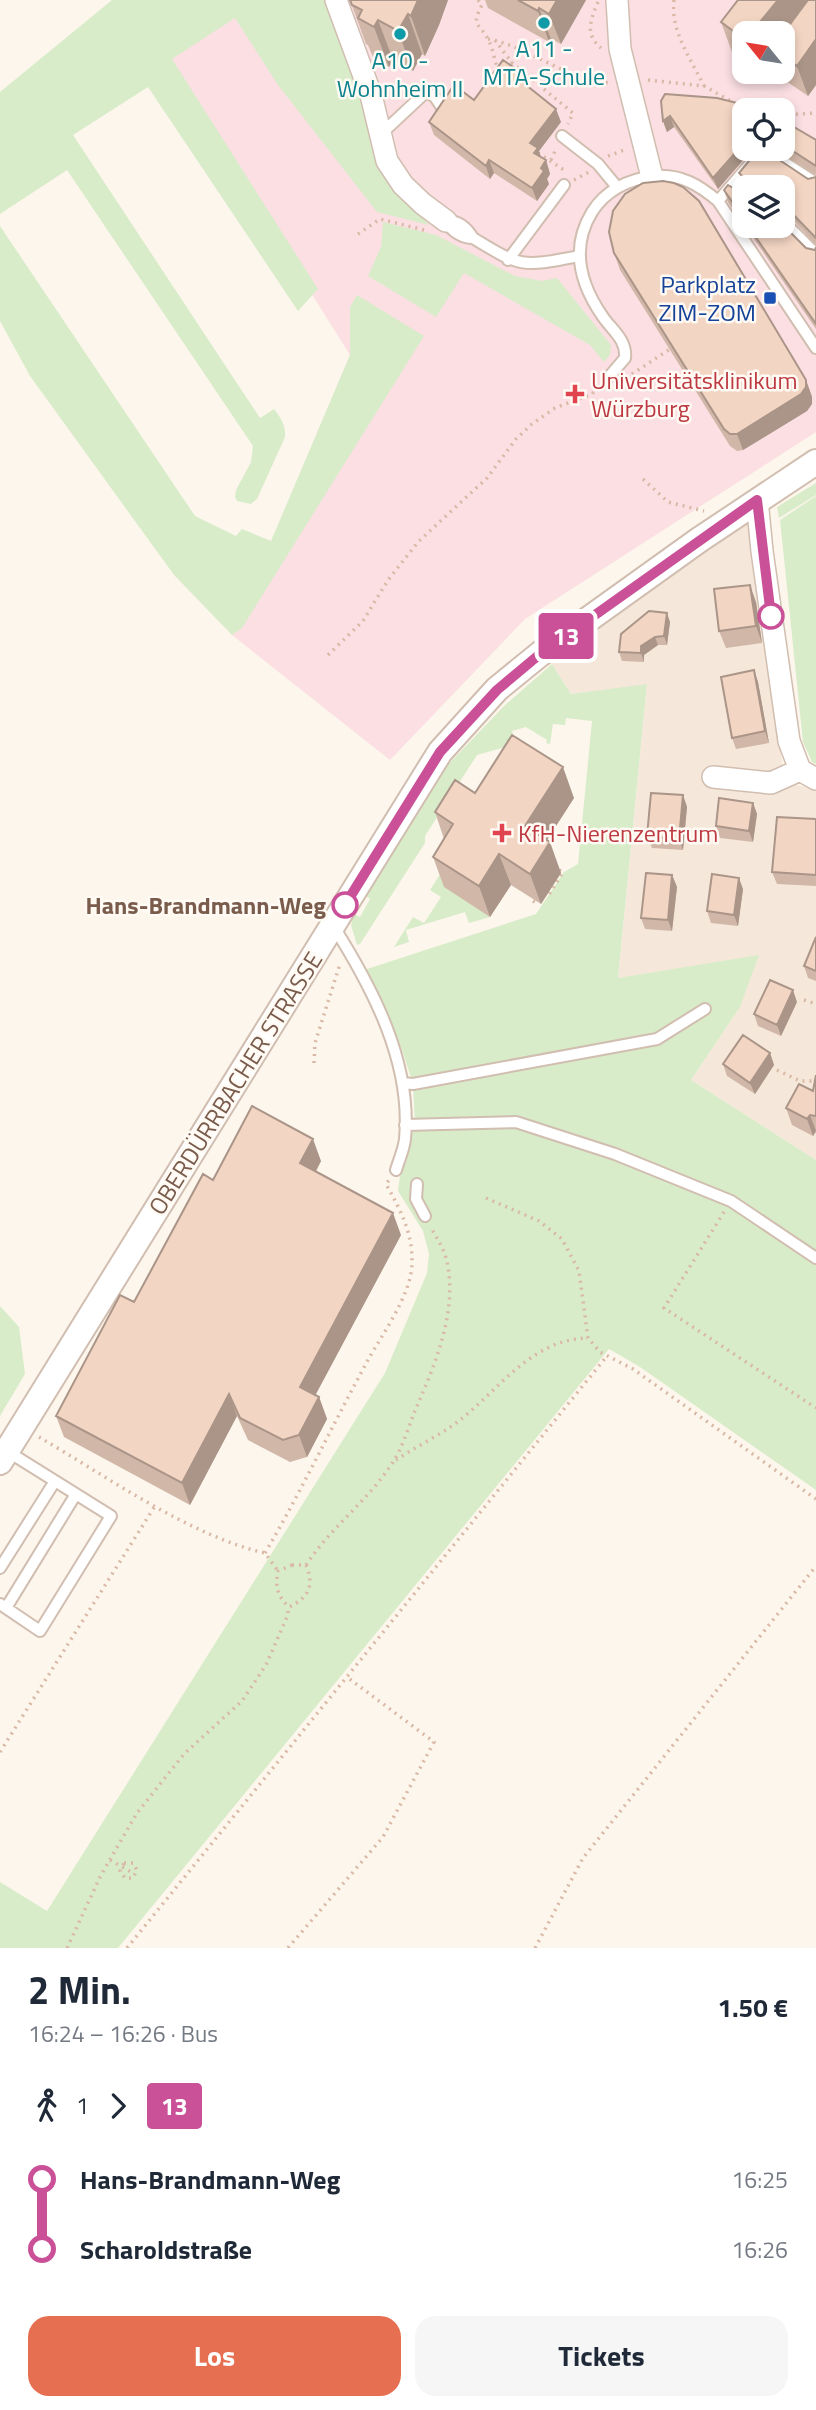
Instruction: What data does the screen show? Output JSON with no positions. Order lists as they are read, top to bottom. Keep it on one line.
{"streets":{"street":["OBERDÜRRBACHER STRASSE"]},"places":{"other":["A11 - MTA-Schule","A10 - Wohnheim II","Hans-Brandmann-Weg"],"transit":["Parkplatz ZIM-ZOM"],"health":["Universitätsklinikum Würzburg","KfH-Nierenzentrum"]},"lines":["bus line 13"],"north":"top left","page":{"on_map":"13","heading":["2 Min.","16:24 – 16:26 · Bus","1.50 €"],"legs":["1","13"],"list":[{"name":"Hans-Brandmann-Weg","value":"16:25"},{"name":"Scharoldstraße","value":"16:26"}],"buttons":["Los","Tickets"]}}
